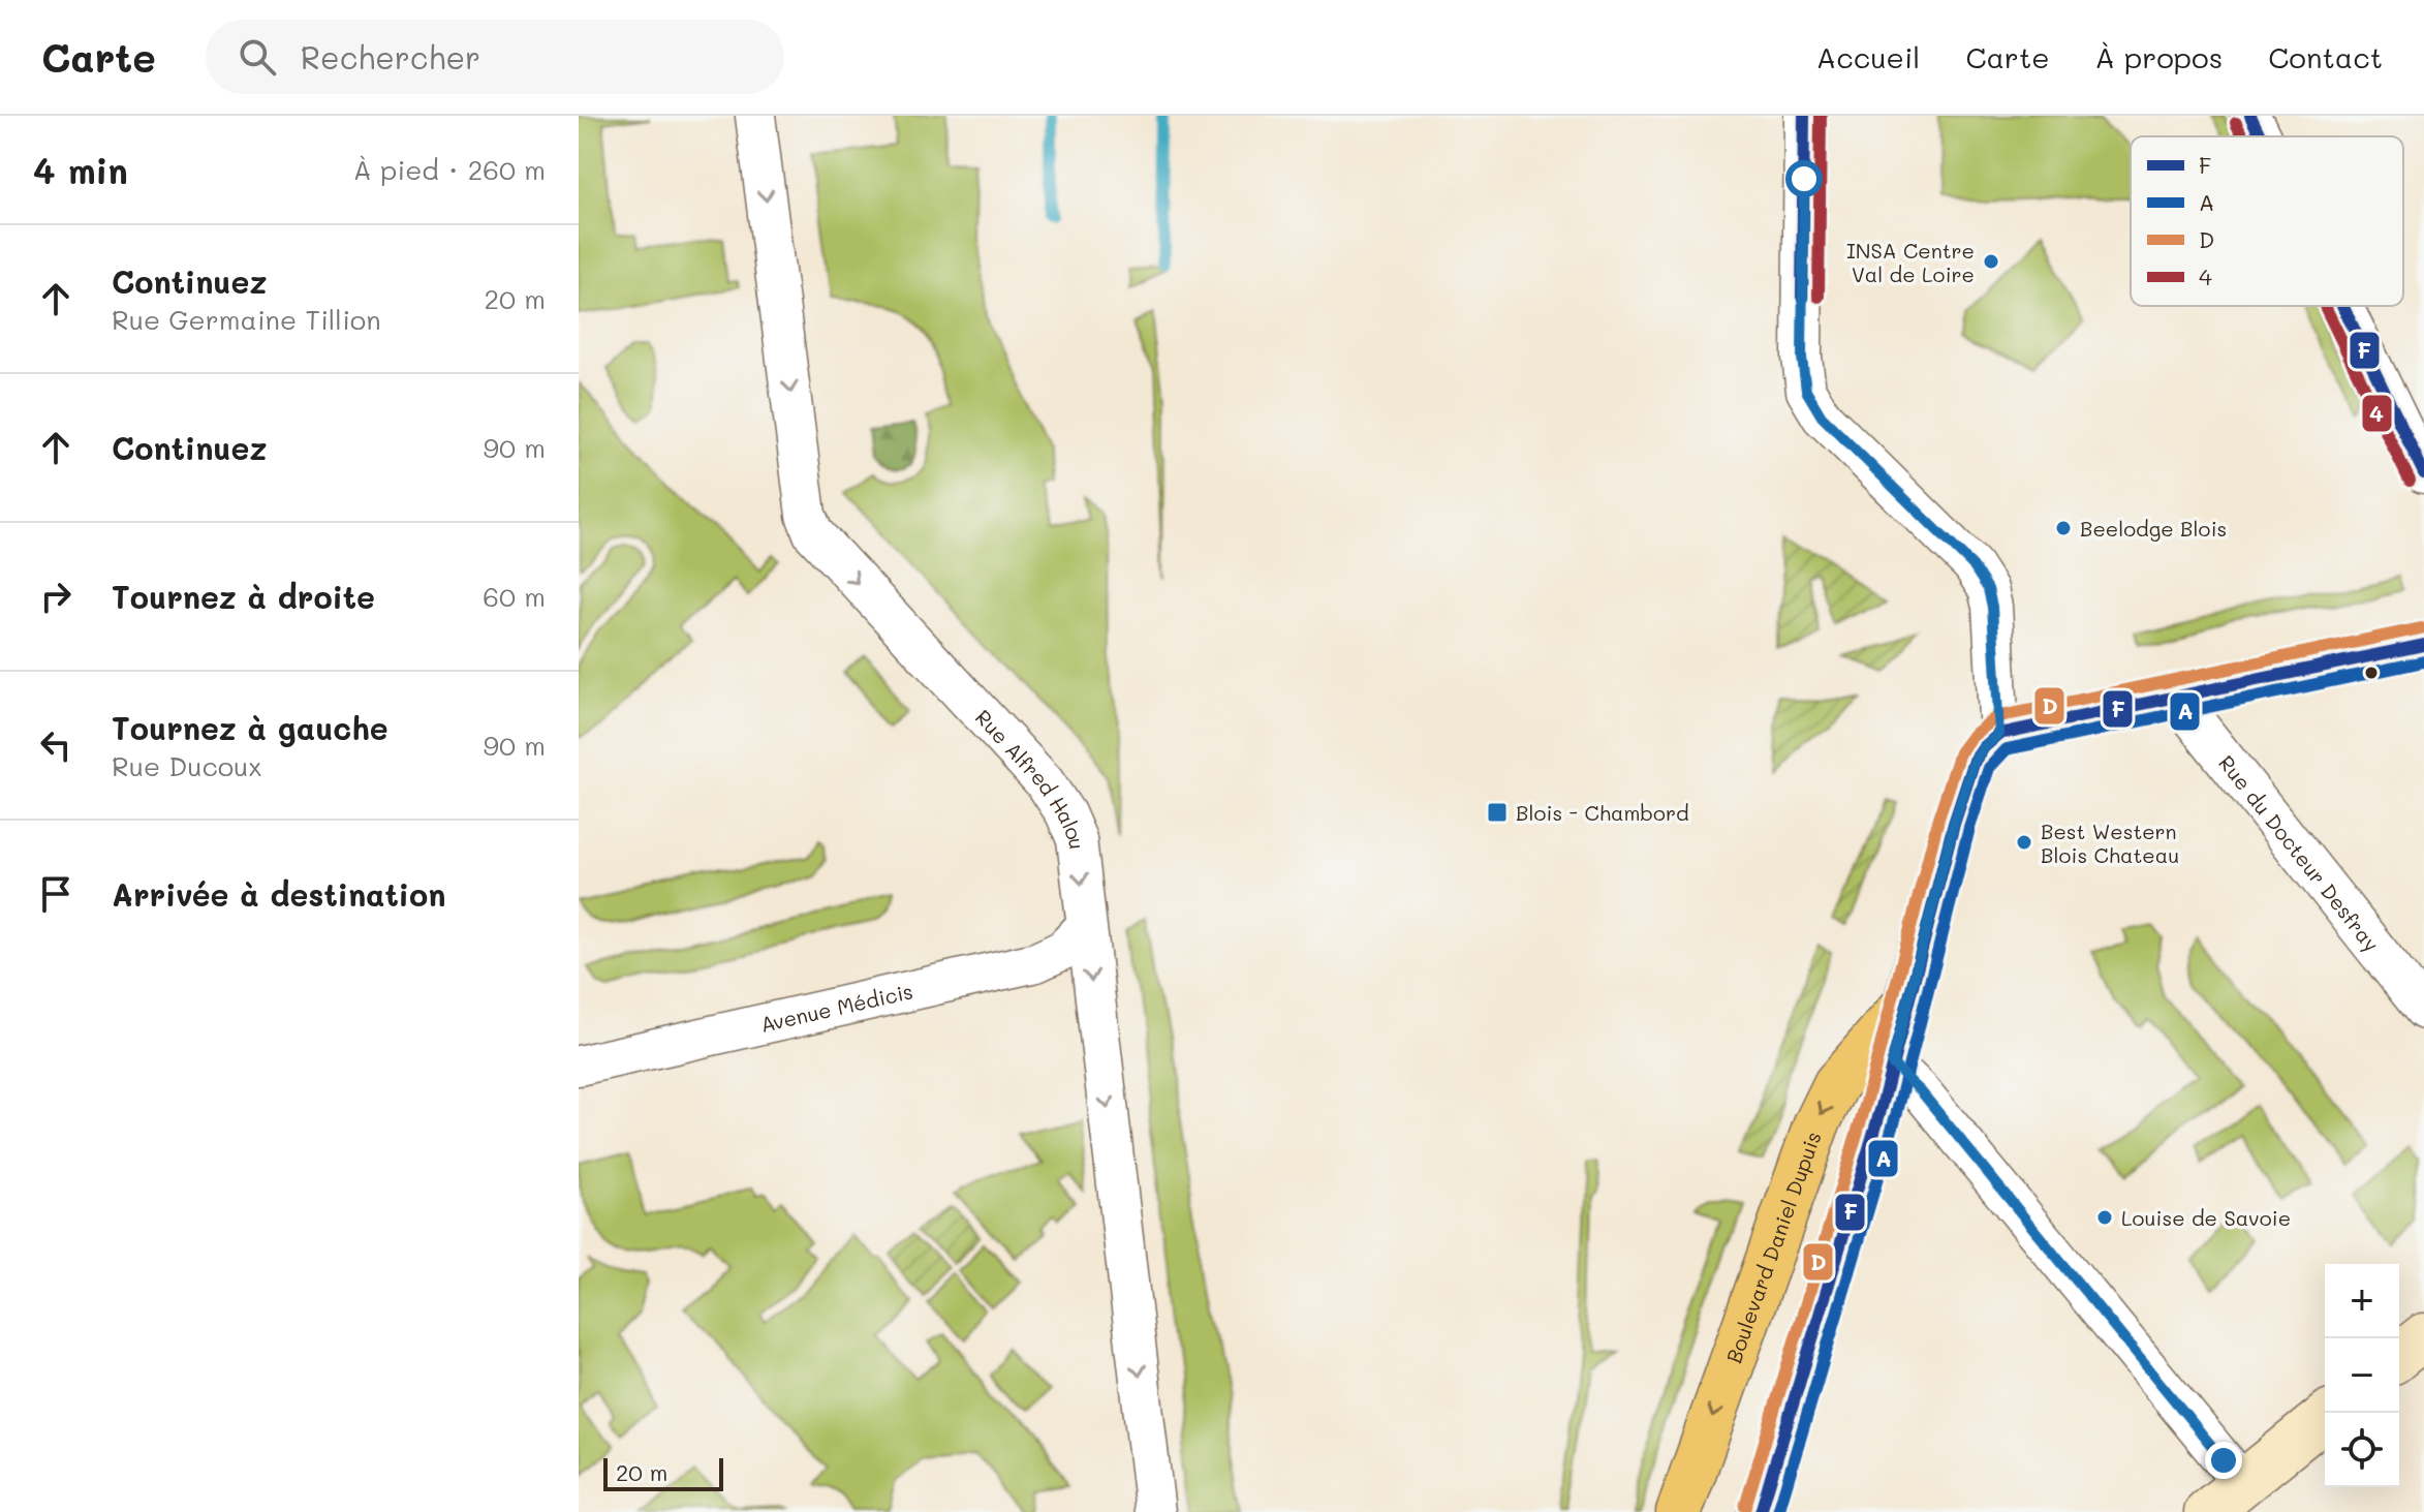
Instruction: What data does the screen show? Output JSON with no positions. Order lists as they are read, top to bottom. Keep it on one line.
{"streets":{"main road":["Boulevard Daniel Dupuis"],"street":["Rue Alfred Halou","Rue du Docteur Desfray","Avenue Médicis"]},"crossings":[["Rue Alfred Halou","Avenue Médicis"]],"one_way":["Rue Alfred Halou"],"places":{"other":["INSA Centre Val de Loire","Beelodge Blois","Best Western Blois Chateau","Louise de Savoie"],"transit":["Blois - Chambord"]},"lines":["transit line F","transit line 4","transit line D","transit line A"],"legend":["F","A","D","4"],"scale_bar":"20 m","page":{"header":"Carte","search":"Rechercher","nav":["Accueil","Carte","À propos","Contact"],"heading":["4 min","À pied · 260 m"],"list":[["Continuez","Rue Germaine Tillion","20 m"],["Continuez","90 m"],["Tournez à droite","60 m"],["Tournez à gauche","Rue Ducoux","90 m"],"Arrivée à destination"],"map_buttons":["+","−"],"scale":"20 m"}}
